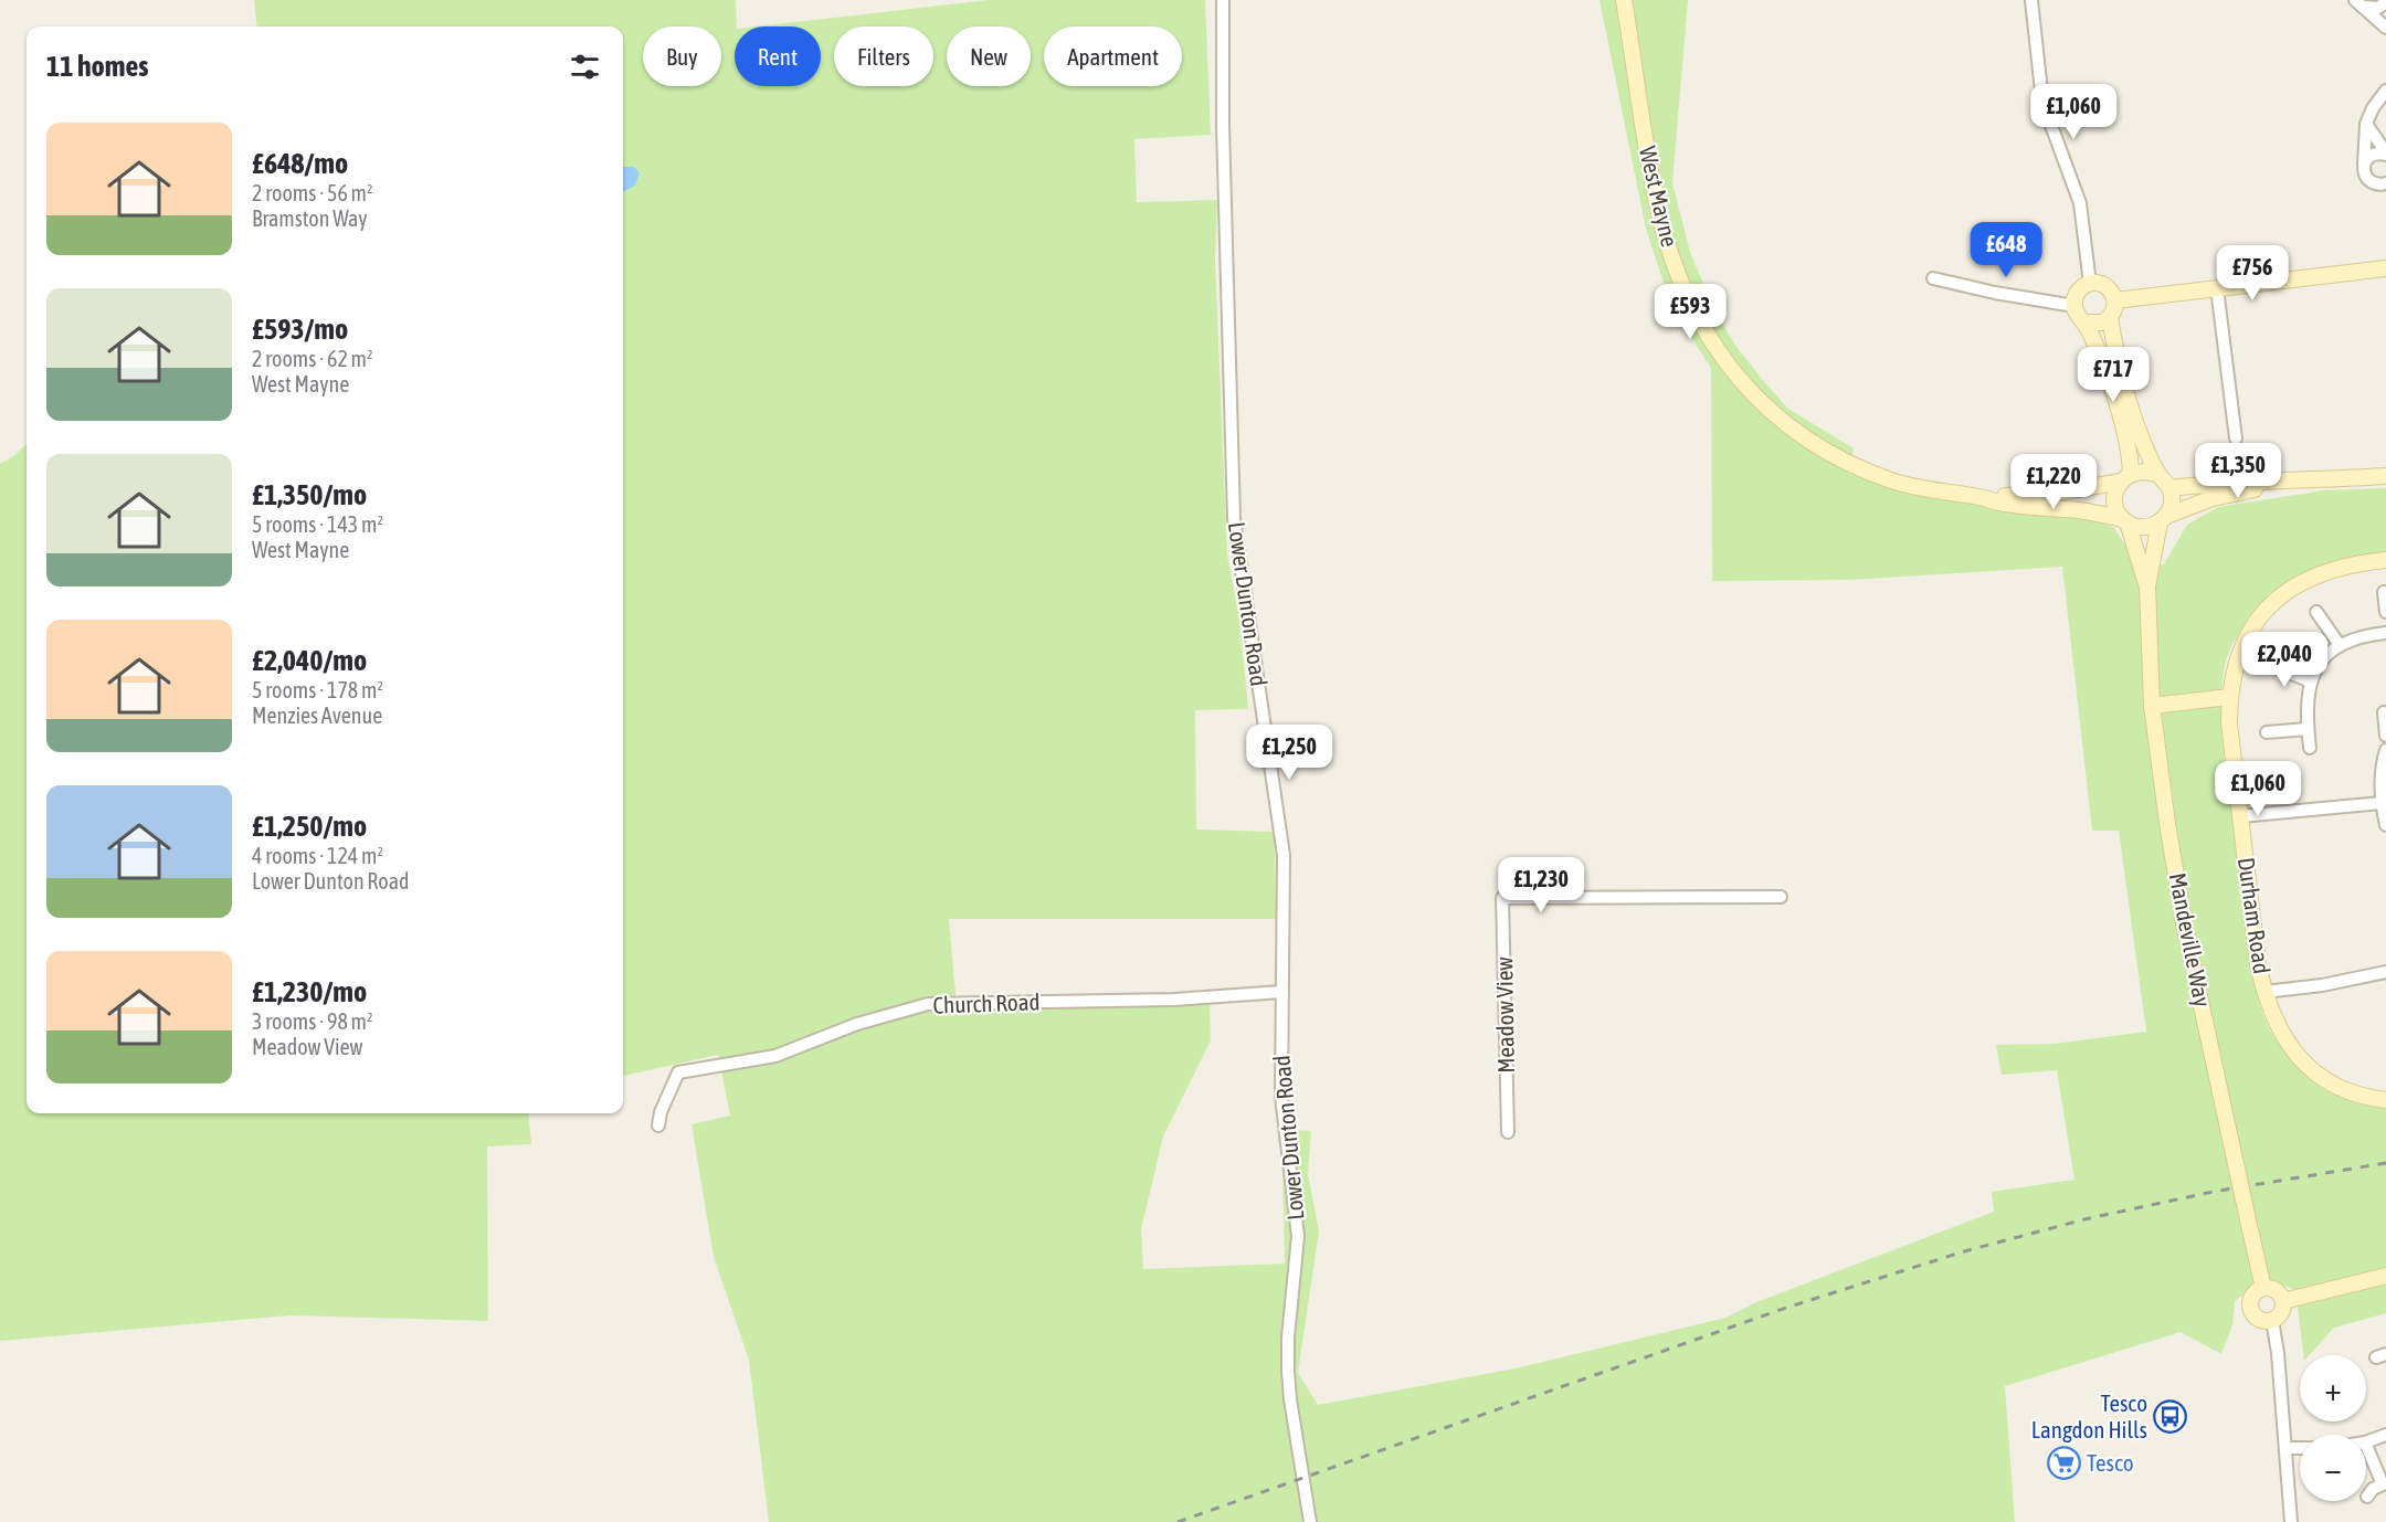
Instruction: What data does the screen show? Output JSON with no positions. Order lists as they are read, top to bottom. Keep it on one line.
{"streets":{"main road":["West Mayne","Durham Road","Mandeville Way"],"street":["Lower Dunton Road","Church Road","Meadow View"]},"crossings":[["West Mayne","Mandeville Way"],["Lower Dunton Road","Church Road"]],"places":{"bus stop":["Tesco Langdon Hills"],"supermarket":["Tesco"]},"page":{"chip":["Buy","Rent","Filters","New","Apartment"],"heading":"11 homes","price":["£1,060","£648","£756","£593","£717","£1,350","£1,220","£2,040","£1,250","£1,060","£1,230"],"list":[{"name":"£648/mo","note":"2 rooms · 56 m² · Bramston Way"},{"name":"£593/mo","note":"2 rooms · 62 m² · West Mayne"},{"name":"£1,350/mo","note":"5 rooms · 143 m² · West Mayne"},{"name":"£2,040/mo","note":"5 rooms · 178 m² · Menzies Avenue"},{"name":"£1,250/mo","note":"4 rooms · 124 m² · Lower Dunton Road"},{"name":"£1,230/mo","note":"3 rooms · 98 m² · Meadow View"}],"map_buttons":["+","−"]}}
